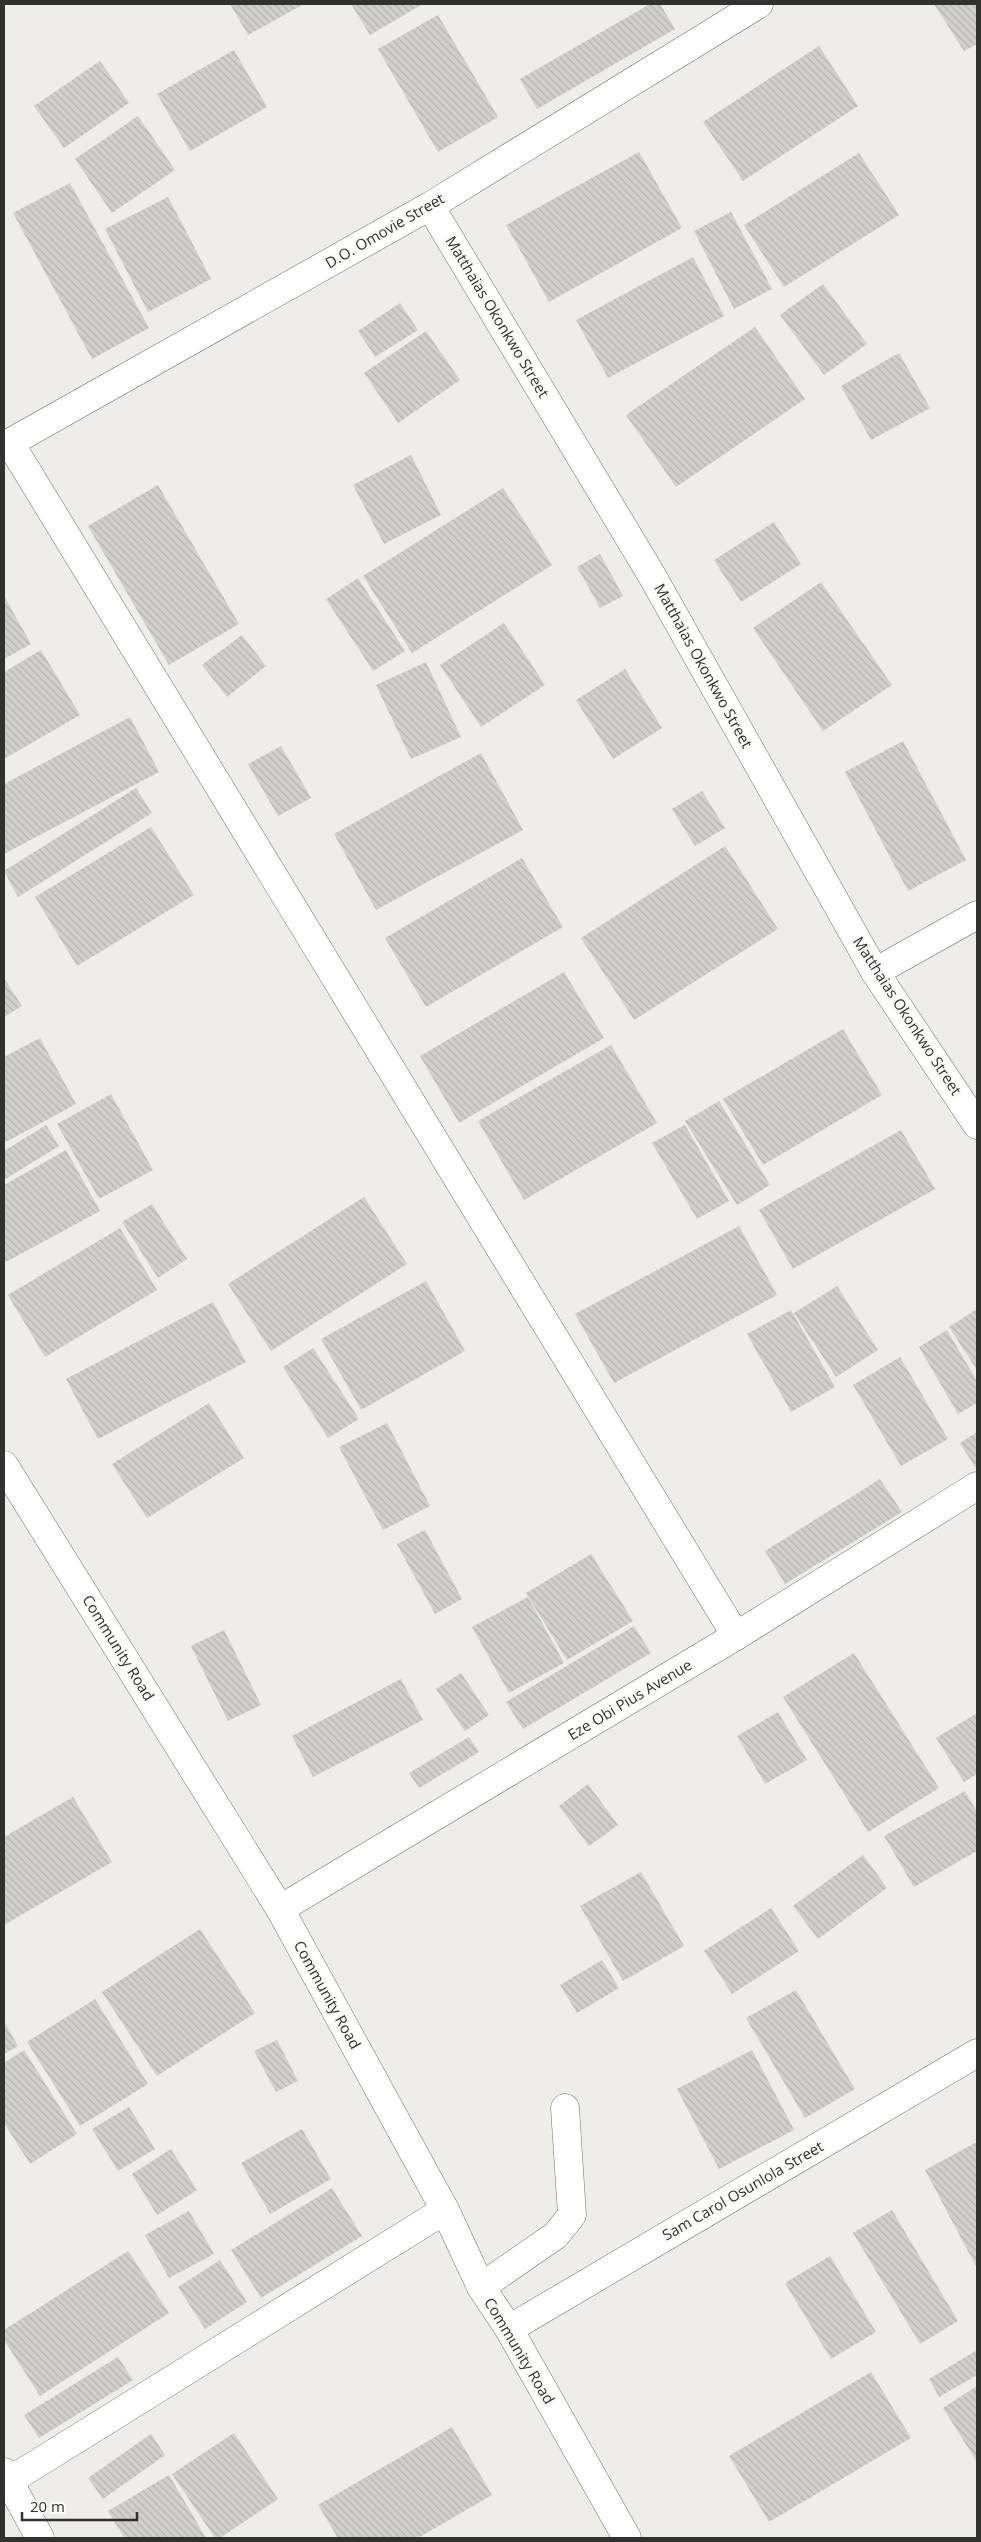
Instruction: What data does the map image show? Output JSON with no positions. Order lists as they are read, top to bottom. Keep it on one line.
{"streets":{"street":["D.O. Omovie Street","Matthaias Okonkwo Street","Community Road","Eze Obi Pius Avenue","Sam Carol Osunlola Street"]},"crossings":[["D.O. Omovie Street","Matthaias Okonkwo Street"],["Community Road","Eze Obi Pius Avenue"],["Community Road","Sam Carol Osunlola Street"]],"scale_bar":"20 m"}
